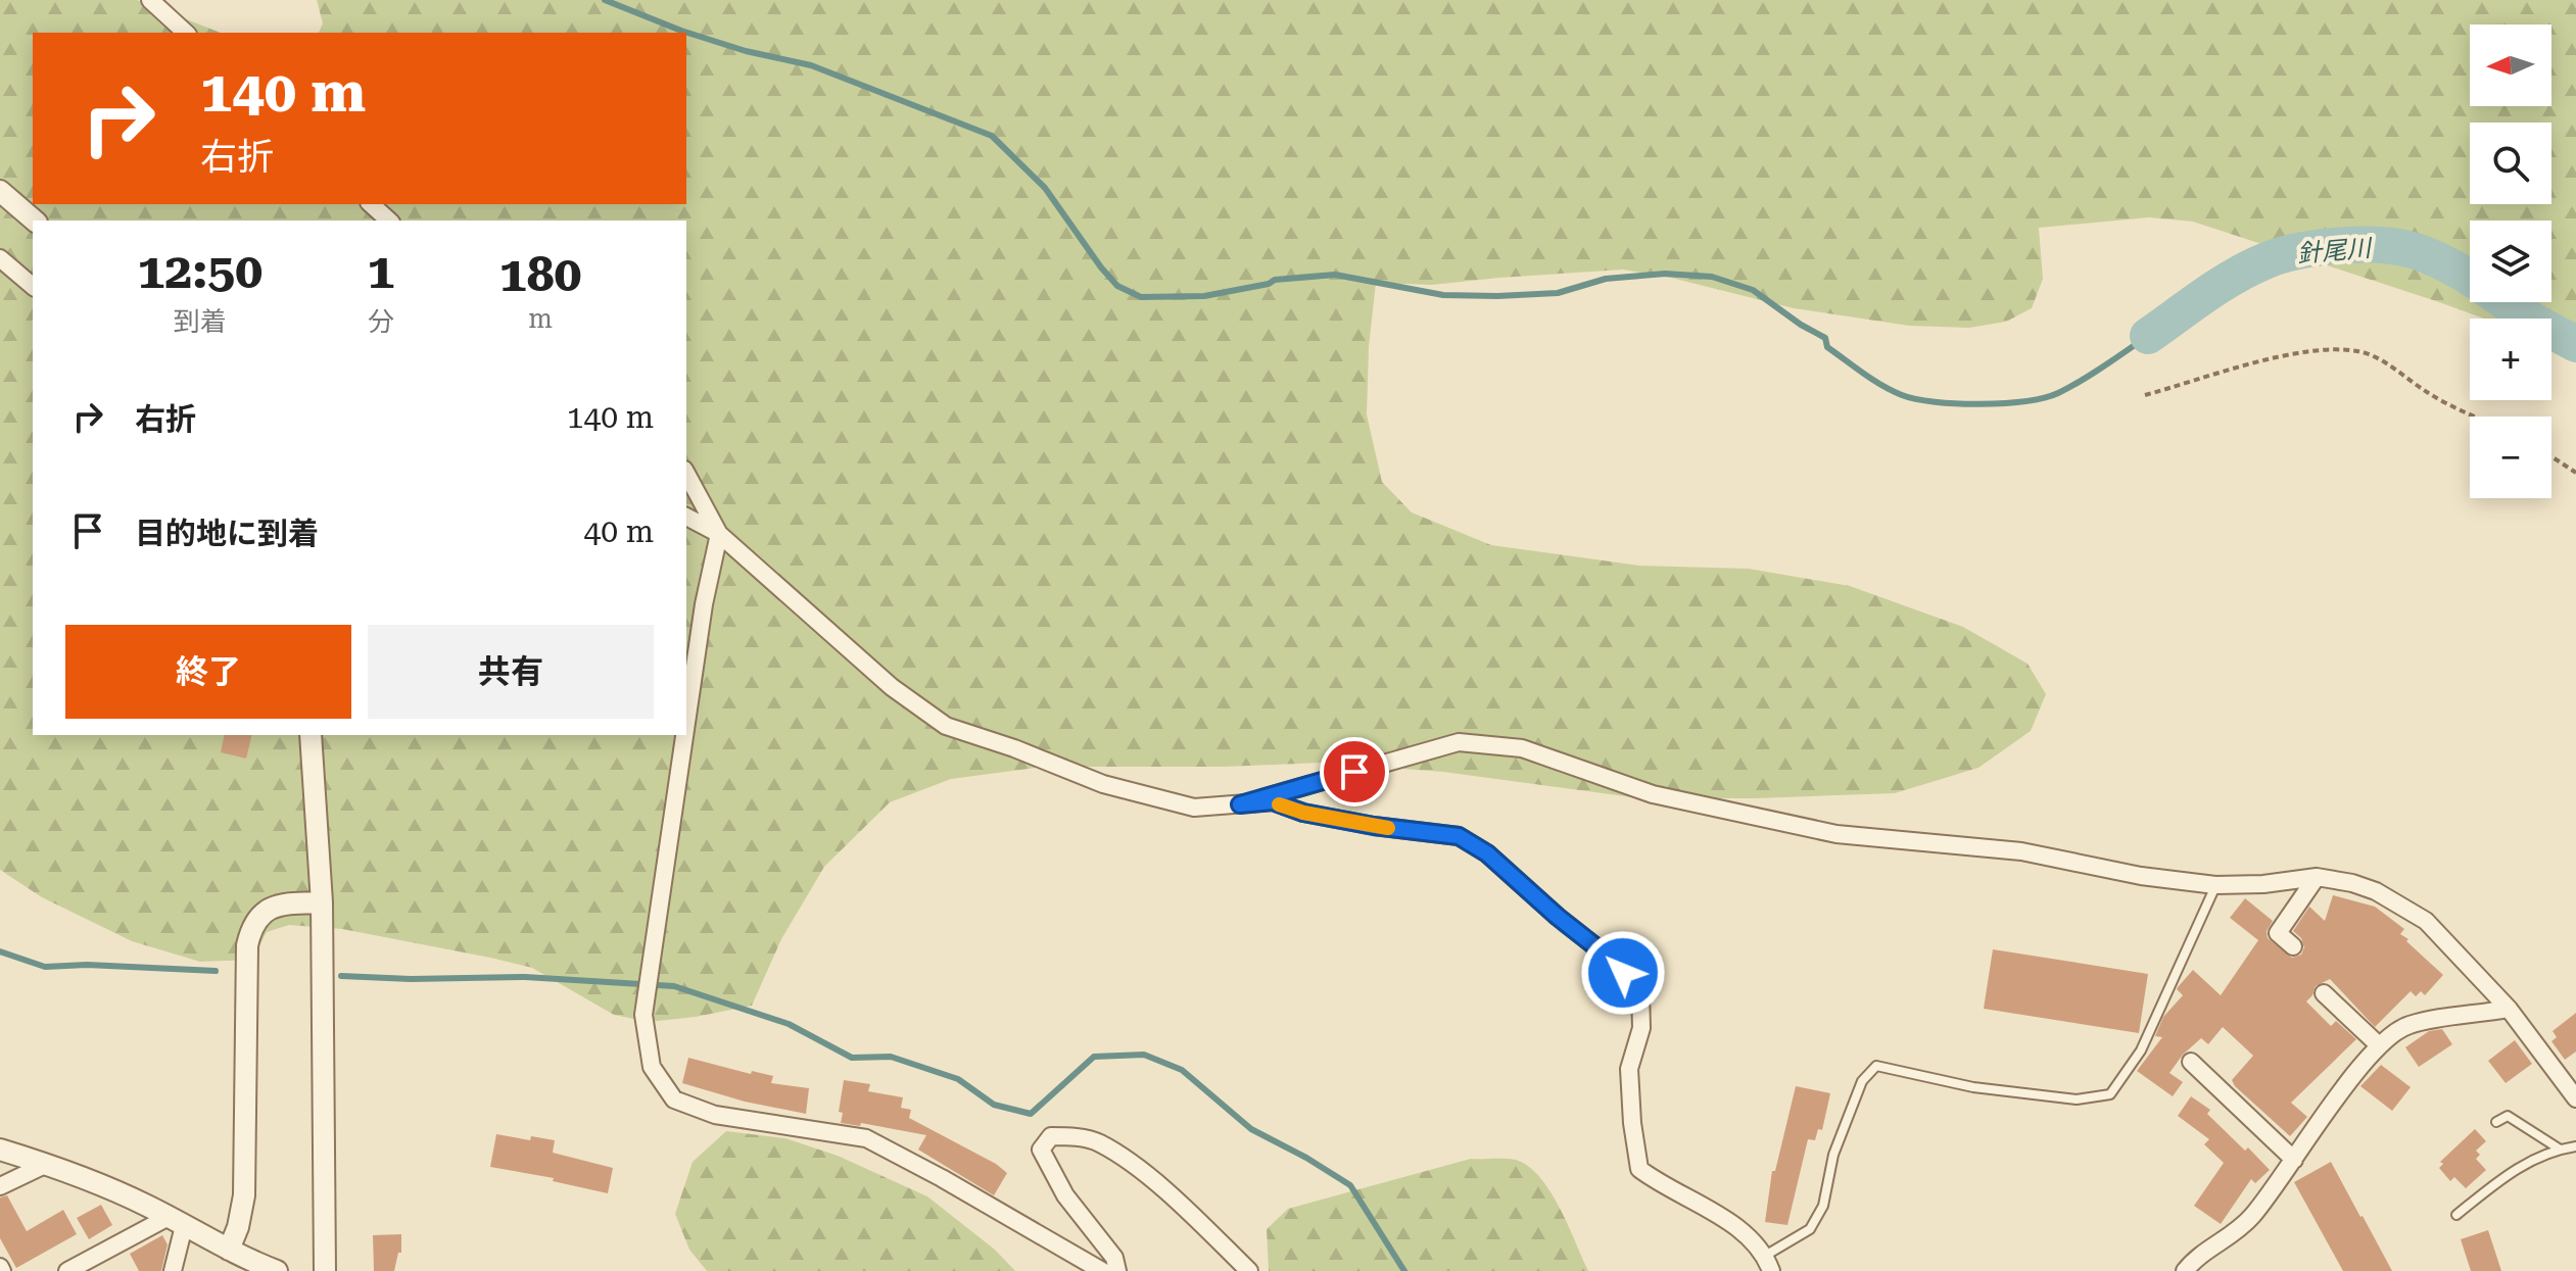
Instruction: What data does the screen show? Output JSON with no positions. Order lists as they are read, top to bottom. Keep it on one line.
{"water":["針尾川"],"north":"left","page":{"map_buttons":["+","−"],"turn":["140 m","右折"],"eta":["12:50","到着","1","分","180","m"],"list":[{"name":"右折","value":"140 m"},{"name":"目的地に到着","value":"40 m"}],"buttons":["終了","共有"]}}
